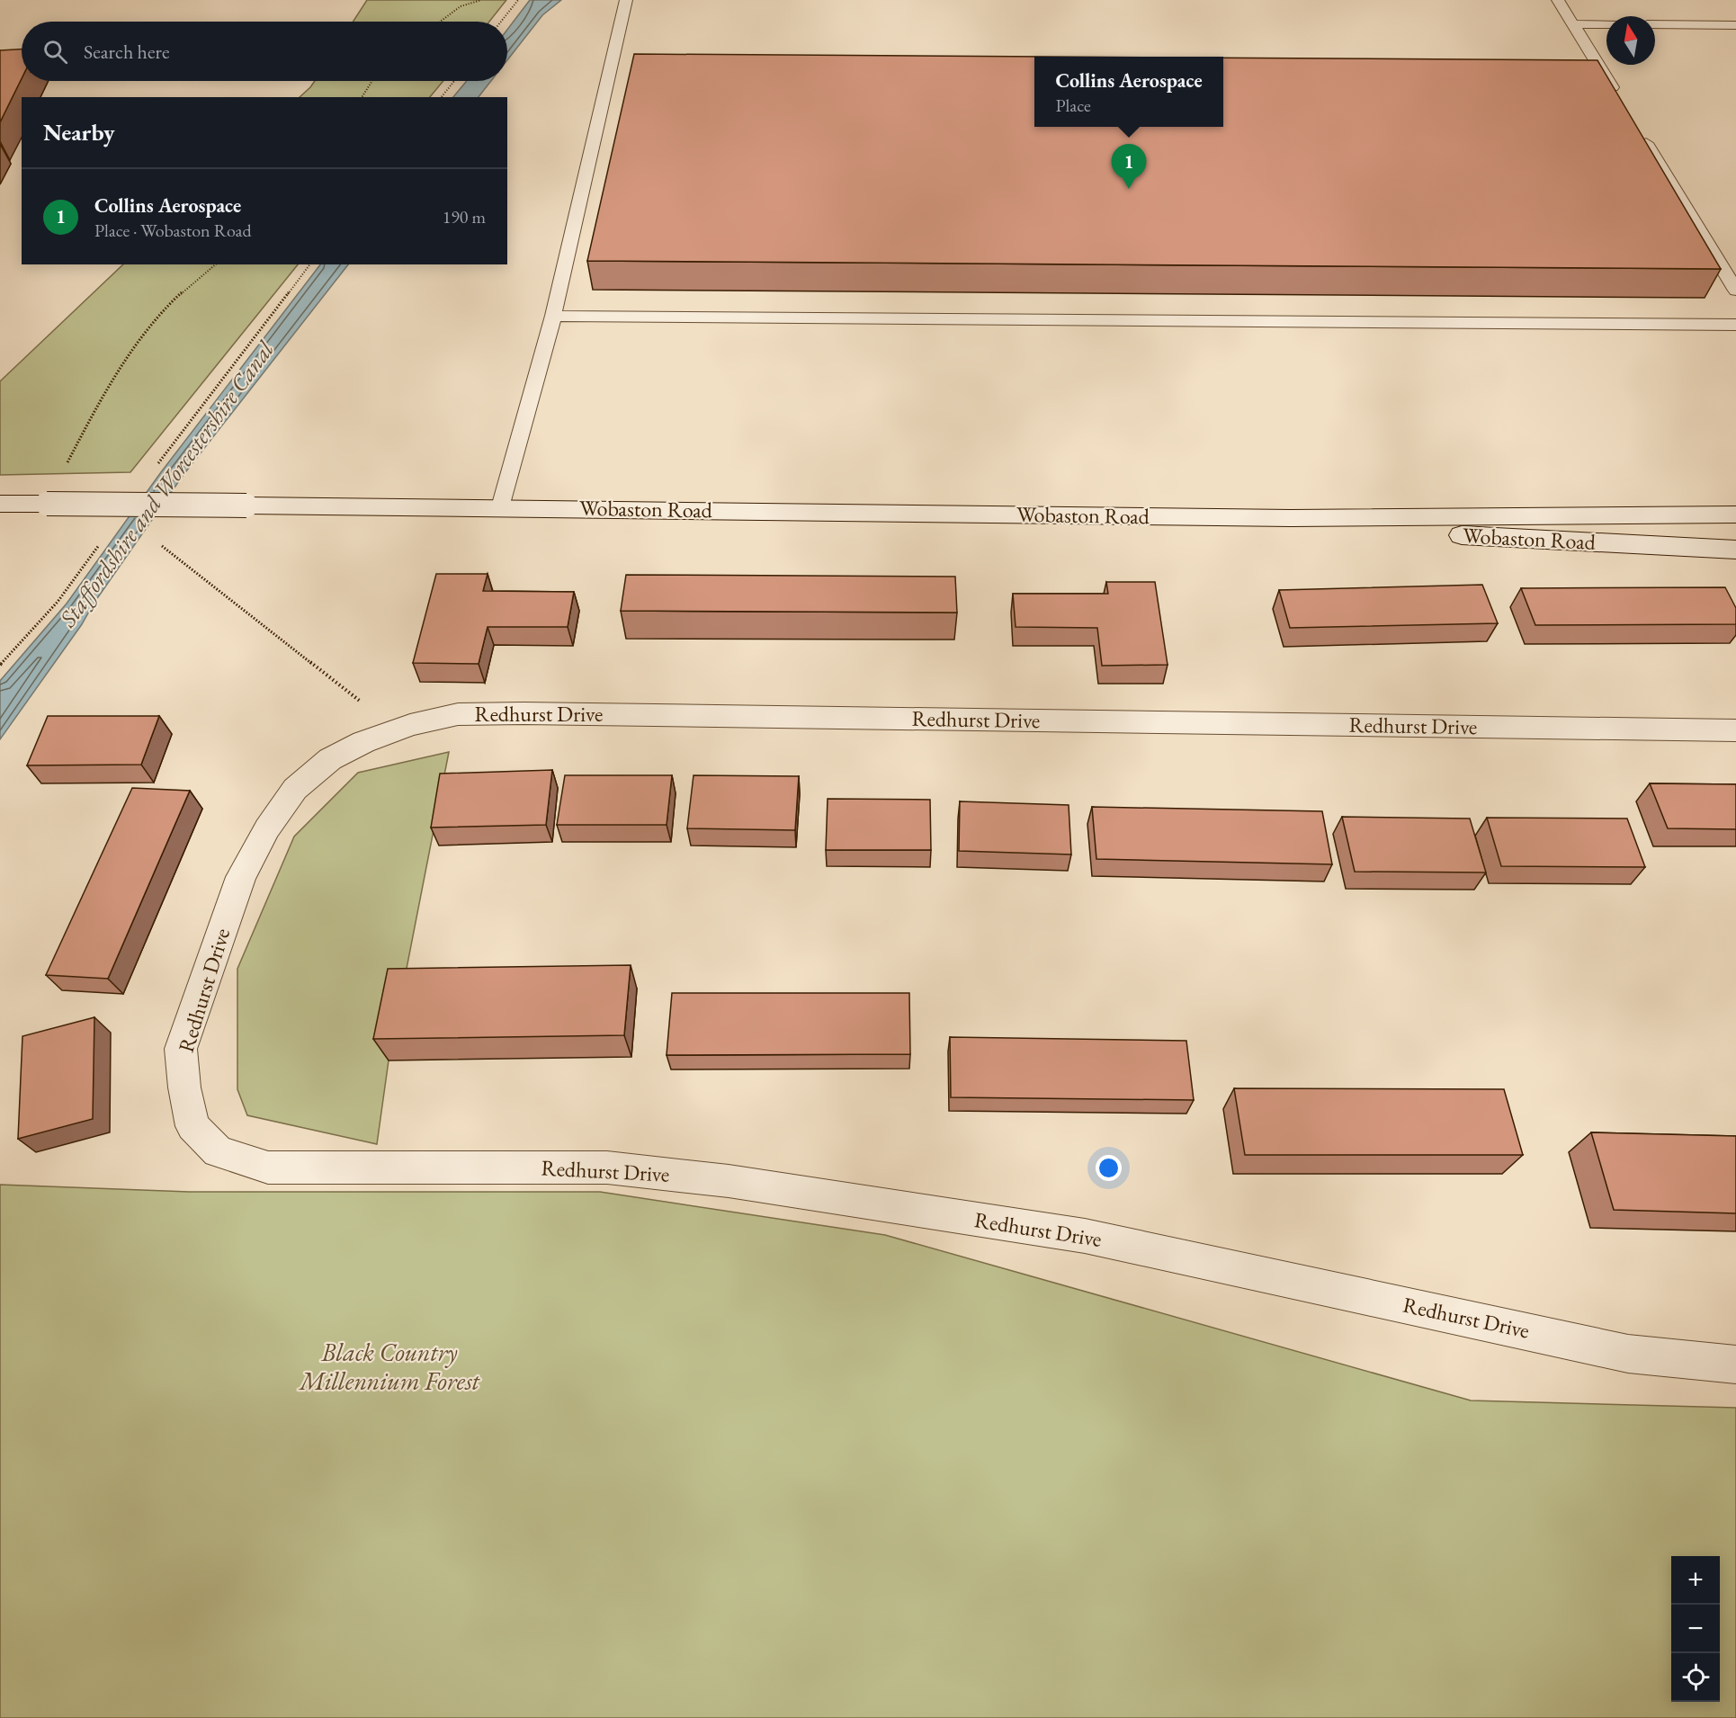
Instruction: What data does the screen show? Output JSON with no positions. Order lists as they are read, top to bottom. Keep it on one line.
{"streets":{"street":["Wobaston Road","Redhurst Drive"]},"water":["Staffordshire and Worcestershire Canal"],"parks":["Black Country Millennium Forest"],"north":"top","page":{"search":"Search here","popup":["Collins Aerospace","Place"],"heading":"Nearby","pins":"1","list":[{"mark":"1","name":"Collins Aerospace","note":"Place · Wobaston Road","value":"190 m"}],"map_buttons":["+","−"]}}
